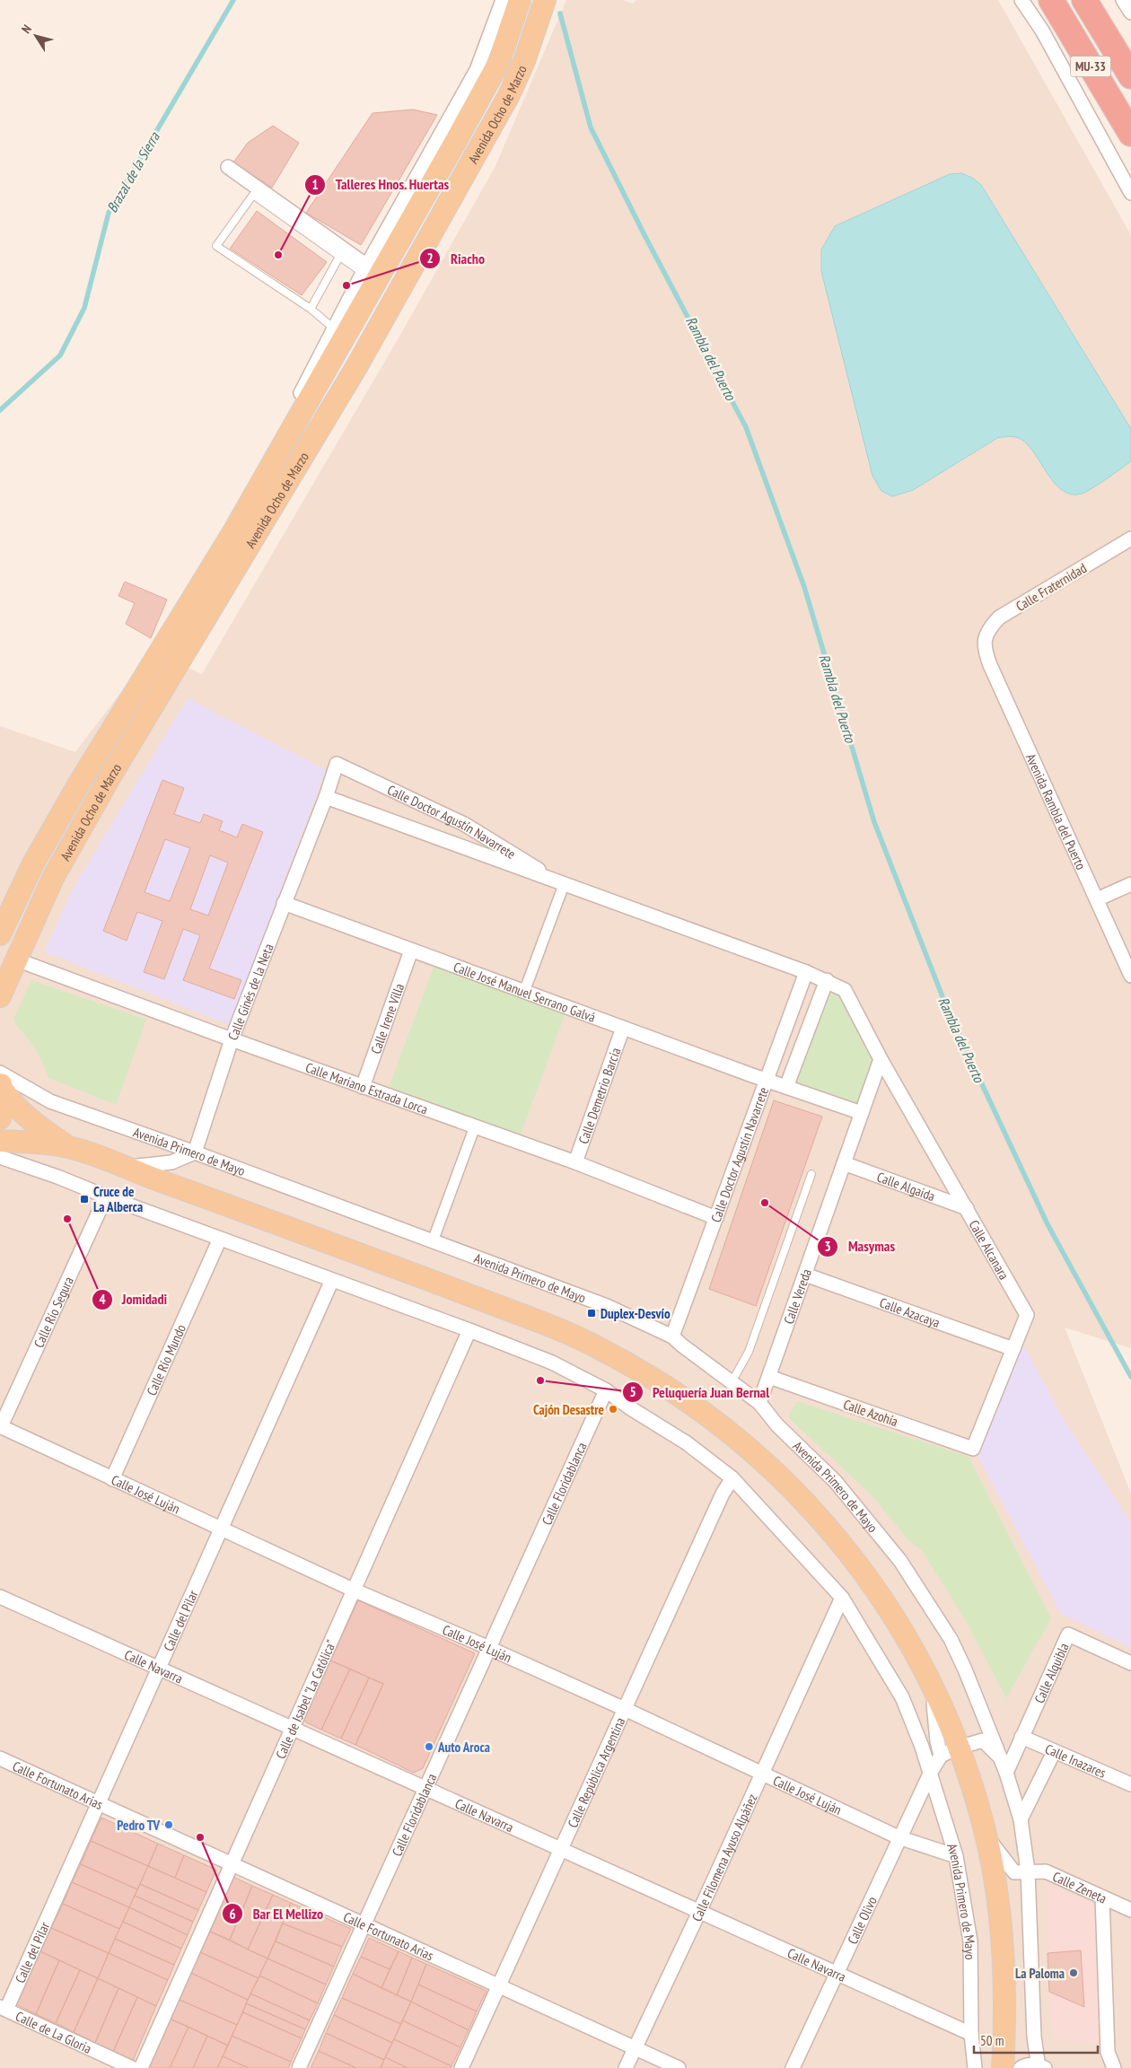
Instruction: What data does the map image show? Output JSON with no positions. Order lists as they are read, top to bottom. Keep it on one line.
{"streets":{"highway":["MU-33"],"main road":["Avenida Ocho de Marzo"],"street":["Calle Fraternidad","Avenida Rambla del Puerto","Calle Doctor Agustín Navarrete","Calle Ginés de la Neta","Calle José Manuel Serrano Galvá","Calle Irene Villa","Calle Mariano Estrada Lorca","Calle Demetrio Barcia","Avenida Primero de Mayo","Calle Algaida","Calle Alcanara","Calle Vereda","Calle Río Segura","Calle Azacaya","Calle Río Mundo","Calle Azohía","Calle Floridablanca","Calle José Luján","Calle del Pilar","Calle Navarra","Calle Alquibla","Calle de Isabel \"La Católica\"","Calle Inazares","Calle República Argentina","Calle Fortunato Arias","Calle Filomena Ayuso Alpáñez","Calle Zeneta","Calle Olivo","Calle de La Gloria"]},"crossings":[["Avenida Ocho de Marzo","Calle Mariano Estrada Lorca"],["Calle Fraternidad","Avenida Rambla del Puerto"],["Calle Doctor Agustín Navarrete","Calle Ginés de la Neta"],["Calle Doctor Agustín Navarrete","Calle José Manuel Serrano Galvá"],["Calle Doctor Agustín Navarrete","Calle Mariano Estrada Lorca"],["Calle Doctor Agustín Navarrete","Avenida Primero de Mayo"],["Calle Doctor Agustín Navarrete","Calle Alcanara"],["Calle Ginés de la Neta","Calle José Manuel Serrano Galvá"],["Calle Ginés de la Neta","Calle Mariano Estrada Lorca"],["Calle Ginés de la Neta","Avenida Primero de Mayo"],["Calle José Manuel Serrano Galvá","Calle Irene Villa"],["Calle José Manuel Serrano Galvá","Calle Demetrio Barcia"],["Calle José Manuel Serrano Galvá","Calle Vereda"],["Calle Irene Villa","Calle Mariano Estrada Lorca"],["Calle Mariano Estrada Lorca","Calle Demetrio Barcia"],["Avenida Primero de Mayo","Calle Vereda"],["Avenida Primero de Mayo","Calle Río Segura"],["Avenida Primero de Mayo","Calle Río Mundo"],["Avenida Primero de Mayo","Calle Floridablanca"],["Avenida Primero de Mayo","Calle José Luján"],["Avenida Primero de Mayo","Calle del Pilar"],["Avenida Primero de Mayo","Calle Navarra"],["Avenida Primero de Mayo","Calle Alquibla"],["Avenida Primero de Mayo","Calle de Isabel \"La Católica\""],["Avenida Primero de Mayo","Calle República Argentina"],["Avenida Primero de Mayo","Calle Filomena Ayuso Alpáñez"],["Avenida Primero de Mayo","Calle Zeneta"],["Avenida Primero de Mayo","Calle Olivo"],["Calle Algaida","Calle Alcanara"],["Calle Algaida","Calle Vereda"],["Calle Alcanara","Calle Vereda"],["Calle Alcanara","Calle Azacaya"],["Calle Alcanara","Calle Azohía"],["Calle Vereda","Calle Azacaya"],["Calle Vereda","Calle Azohía"],["Calle Río Segura","Calle José Luján"],["Calle Río Mundo","Calle José Luján"],["Calle Floridablanca","Calle José Luján"],["Calle Floridablanca","Calle Navarra"],["Calle Floridablanca","Calle Fortunato Arias"],["Calle José Luján","Calle del Pilar"],["Calle José Luján","Calle de Isabel \"La Católica\""],["Calle José Luján","Calle República Argentina"],["Calle José Luján","Calle Filomena Ayuso Alpáñez"],["Calle José Luján","Calle Olivo"],["Calle del Pilar","Calle Navarra"],["Calle del Pilar","Calle Fortunato Arias"],["Calle del Pilar","Calle de La Gloria"],["Calle Navarra","Calle de Isabel \"La Católica\""],["Calle Navarra","Calle República Argentina"],["Calle Navarra","Calle Filomena Ayuso Alpáñez"],["Calle Navarra","Calle Olivo"],["Calle Alquibla","Calle Inazares"],["Calle de Isabel \"La Católica\"","Calle Fortunato Arias"],["Calle República Argentina","Calle Fortunato Arias"],["Calle Fortunato Arias","Calle Filomena Ayuso Alpáñez"]],"water":["Brazal de la Sierra","Rambla del Puerto"],"places":{"other":["Talleres Hnos. Huertas","Riacho","Masymas","Jomidadi","Peluquería Juan Bernal","Cajón Desastre","Auto Aroca","Pedro TV","Bar El Mellizo","La Paloma"],"transit":["Cruce de La Alberca","Duplex-Desvío"]},"scale_bar":"50 m","north":"top left"}
